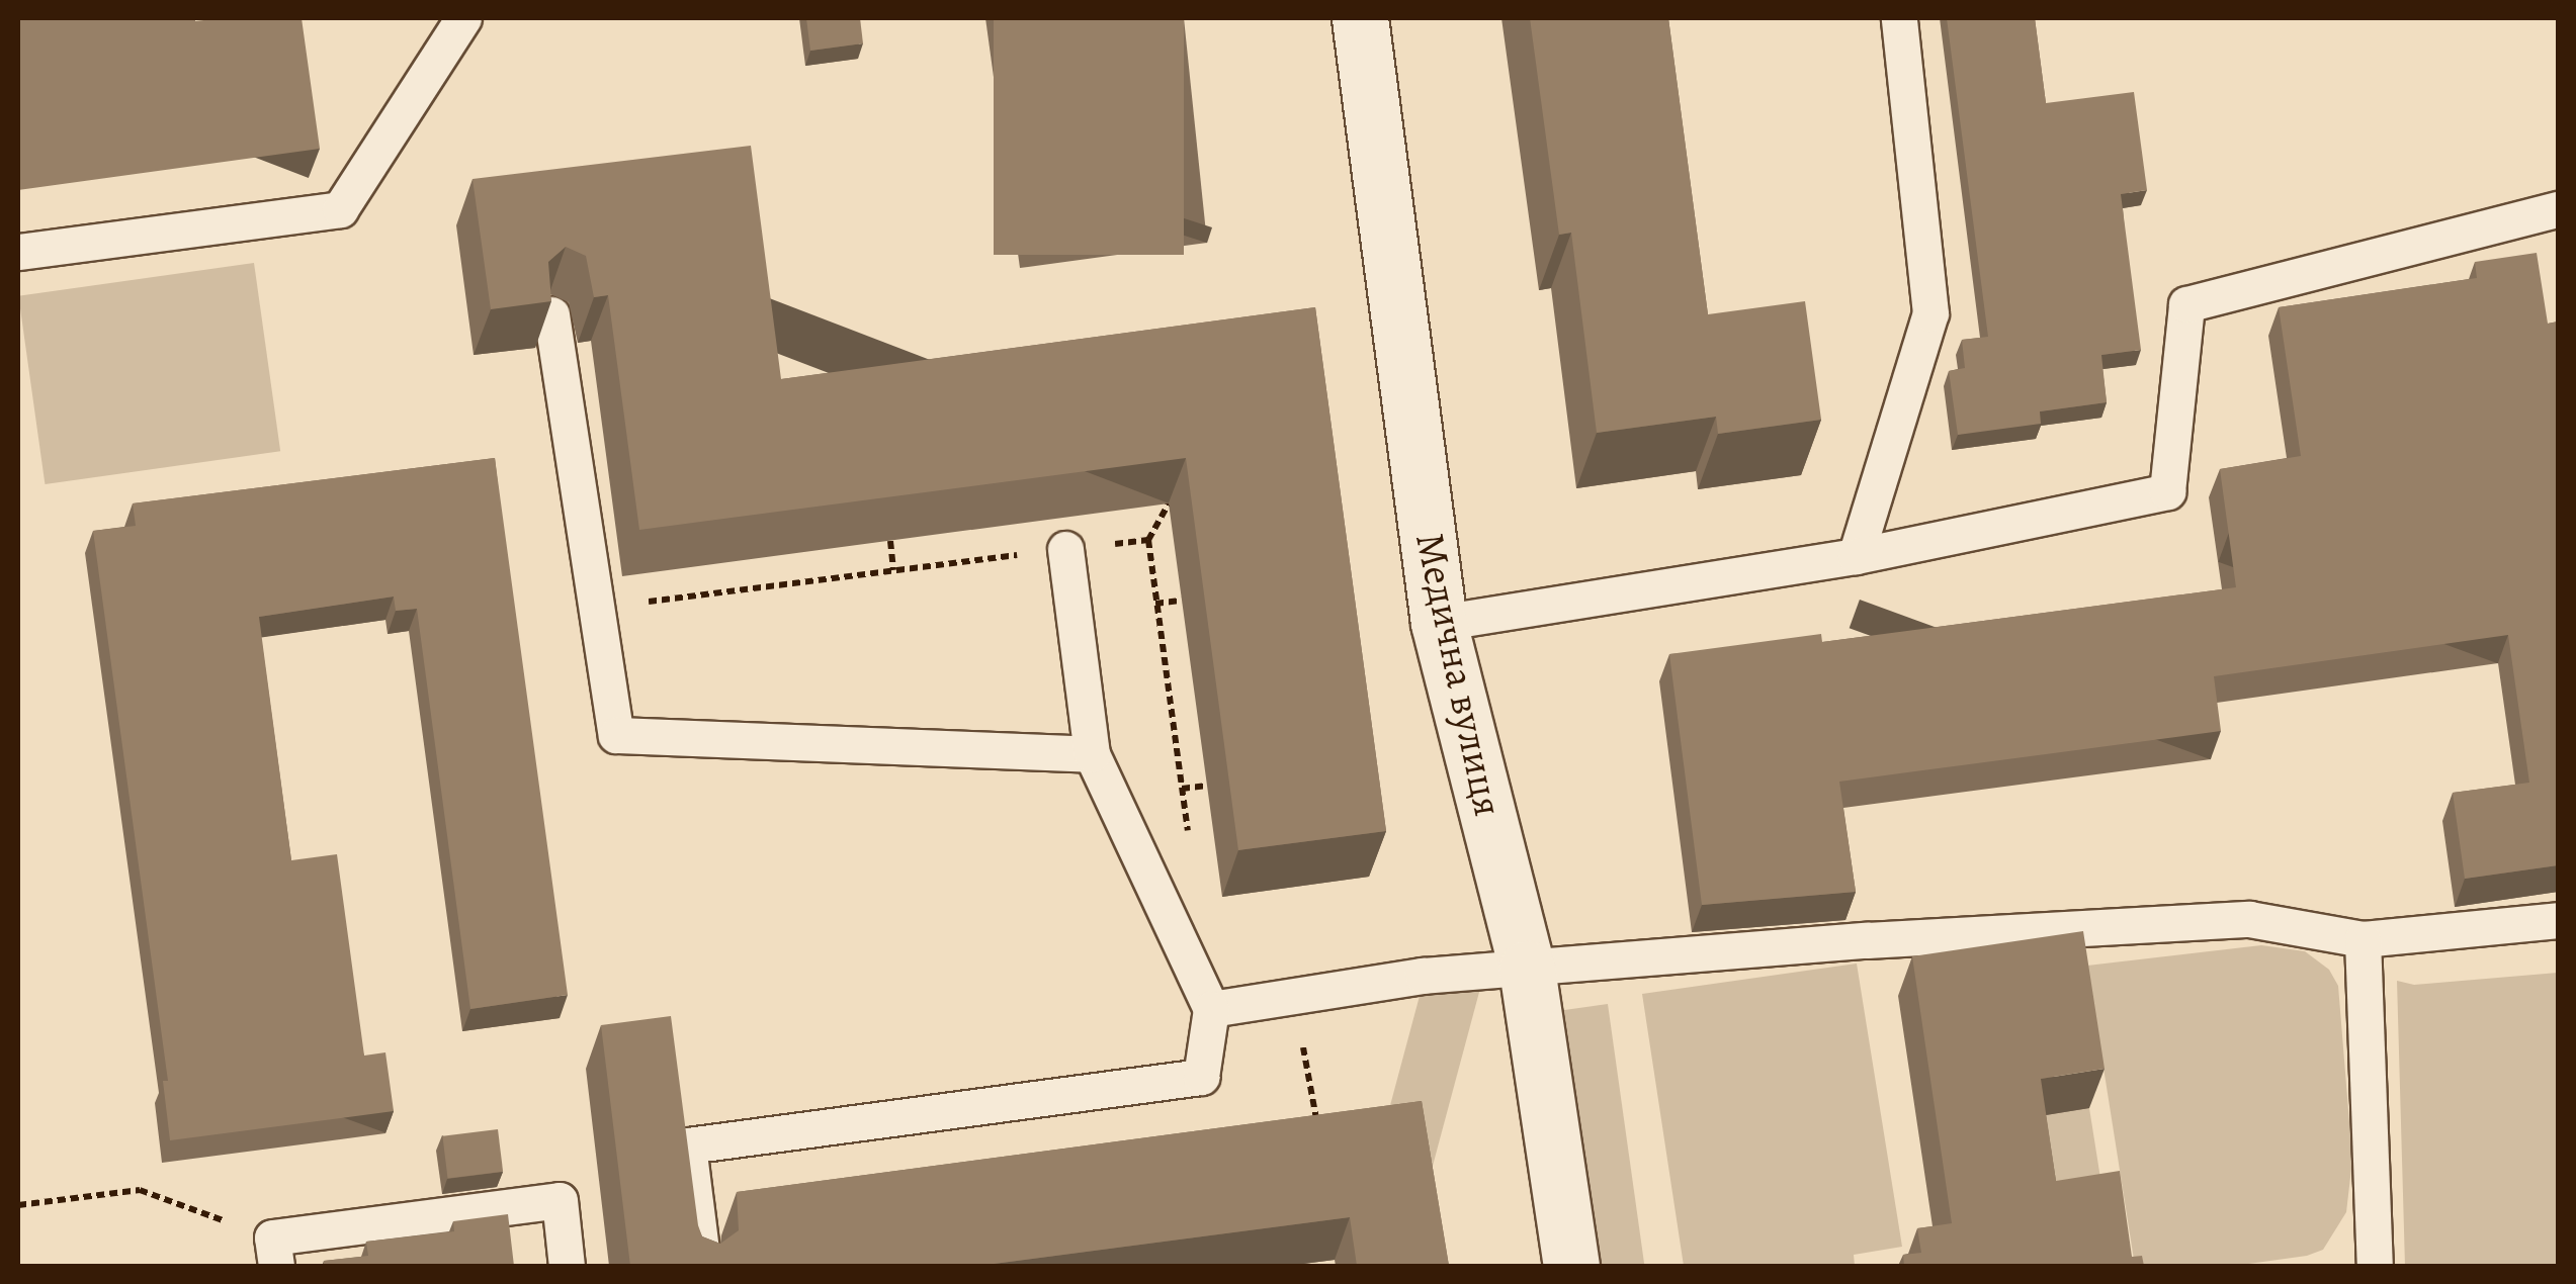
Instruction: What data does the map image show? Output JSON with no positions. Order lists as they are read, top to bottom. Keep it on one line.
{"streets":{"street":["Медична вулиця"]}}
